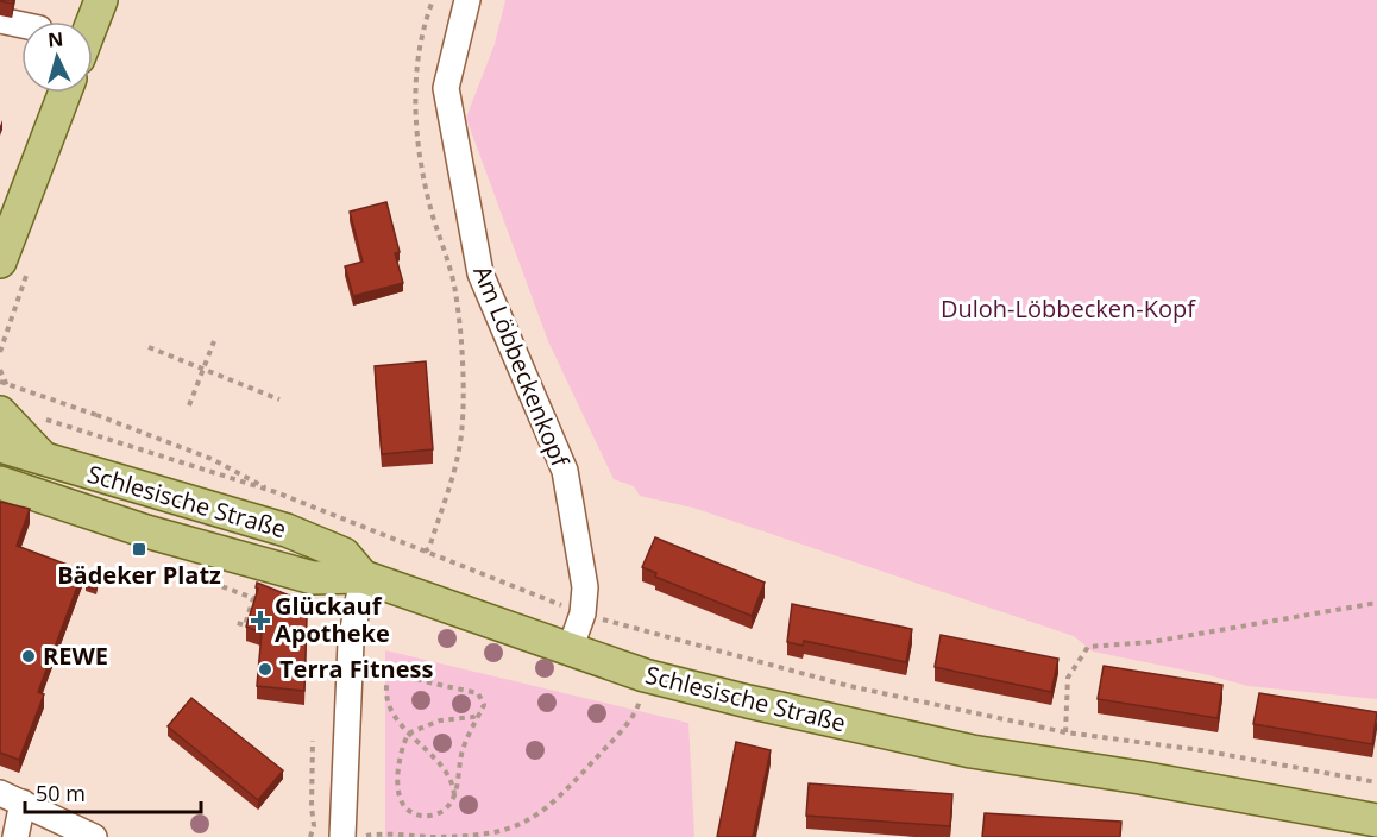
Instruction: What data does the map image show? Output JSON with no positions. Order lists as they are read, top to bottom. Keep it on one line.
{"streets":{"main road":["Schlesische Straße"],"street":["Am Löbbeckenkopf"]},"crossings":[["Am Löbbeckenkopf","Schlesische Straße"]],"parks":["Duloh-Löbbecken-Kopf"],"places":{"transit":["Bädeker Platz"],"health":["Glückauf Apotheke"],"other":["REWE","Terra Fitness"]},"scale_bar":"50 m","north":"top"}
